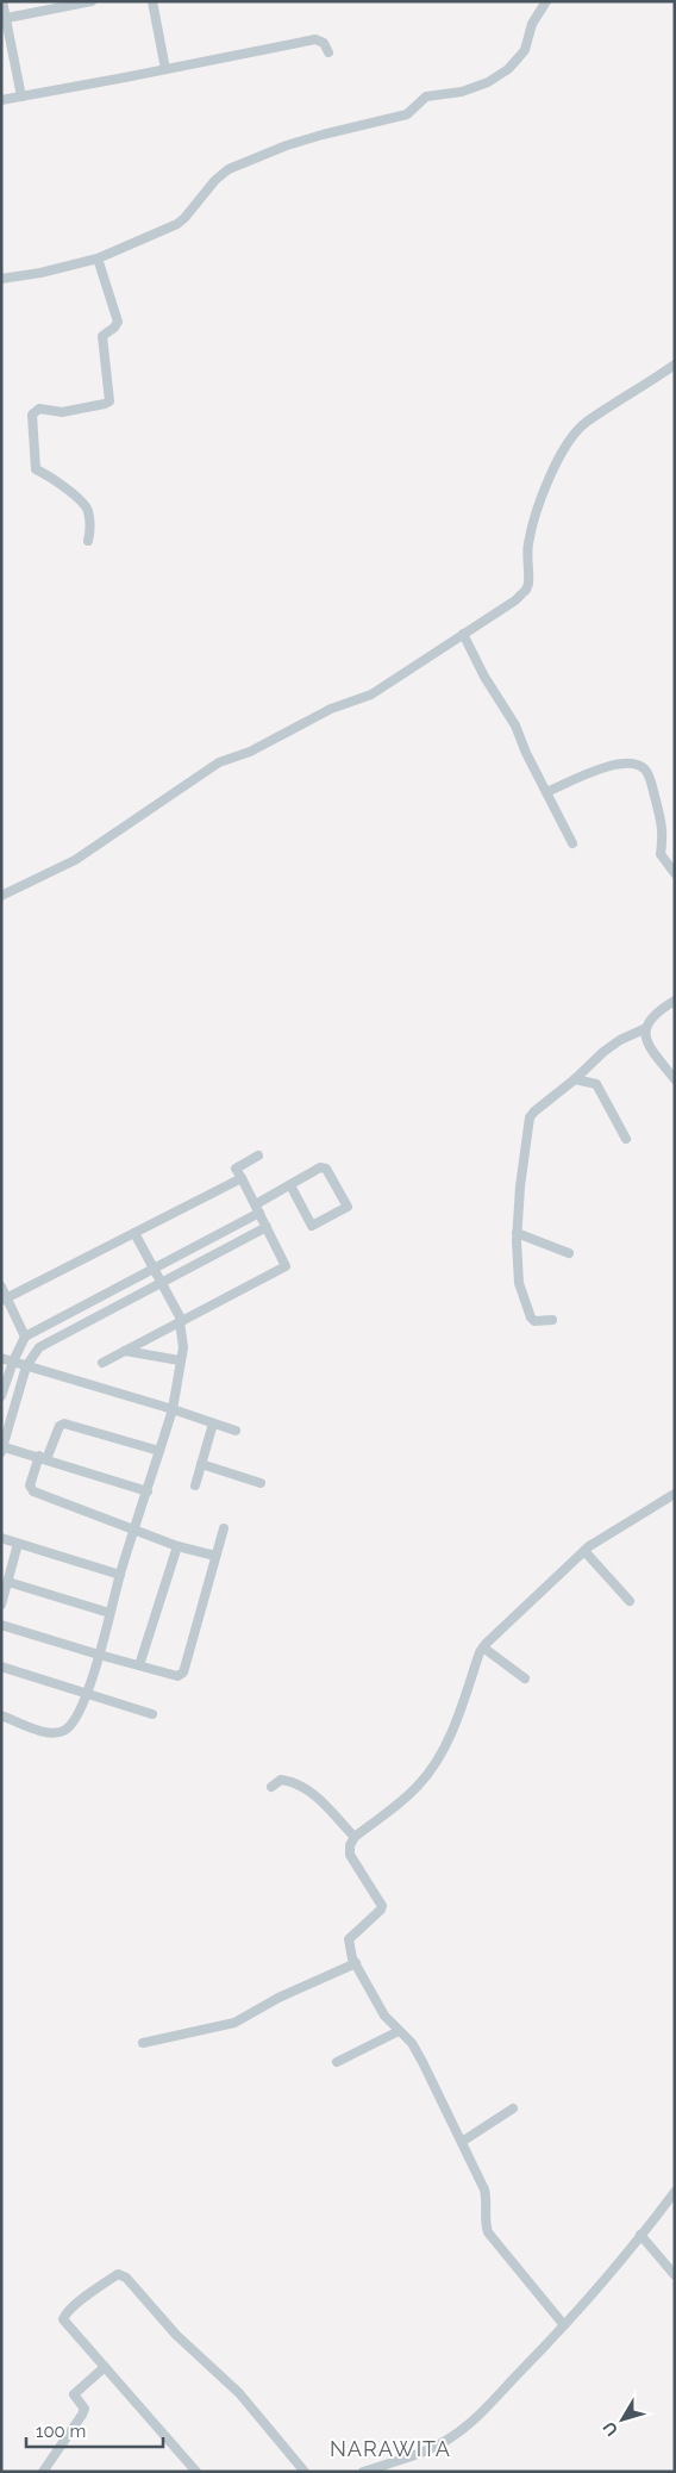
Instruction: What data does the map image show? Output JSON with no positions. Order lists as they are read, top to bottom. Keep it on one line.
{"districts":["NARAWITA"],"scale_bar":"100 m","north":"bottom left"}
